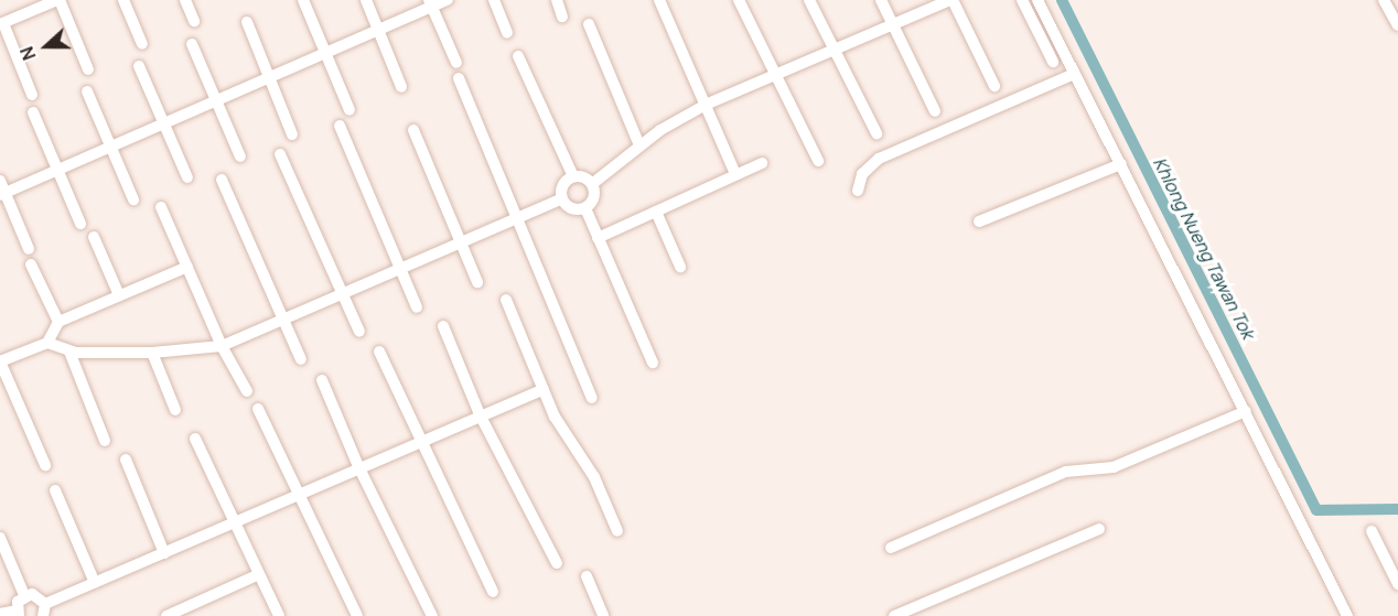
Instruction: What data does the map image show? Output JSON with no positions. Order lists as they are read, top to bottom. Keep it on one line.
{"water":["Khlong Nueng Tawan Tok"],"north":"left"}
